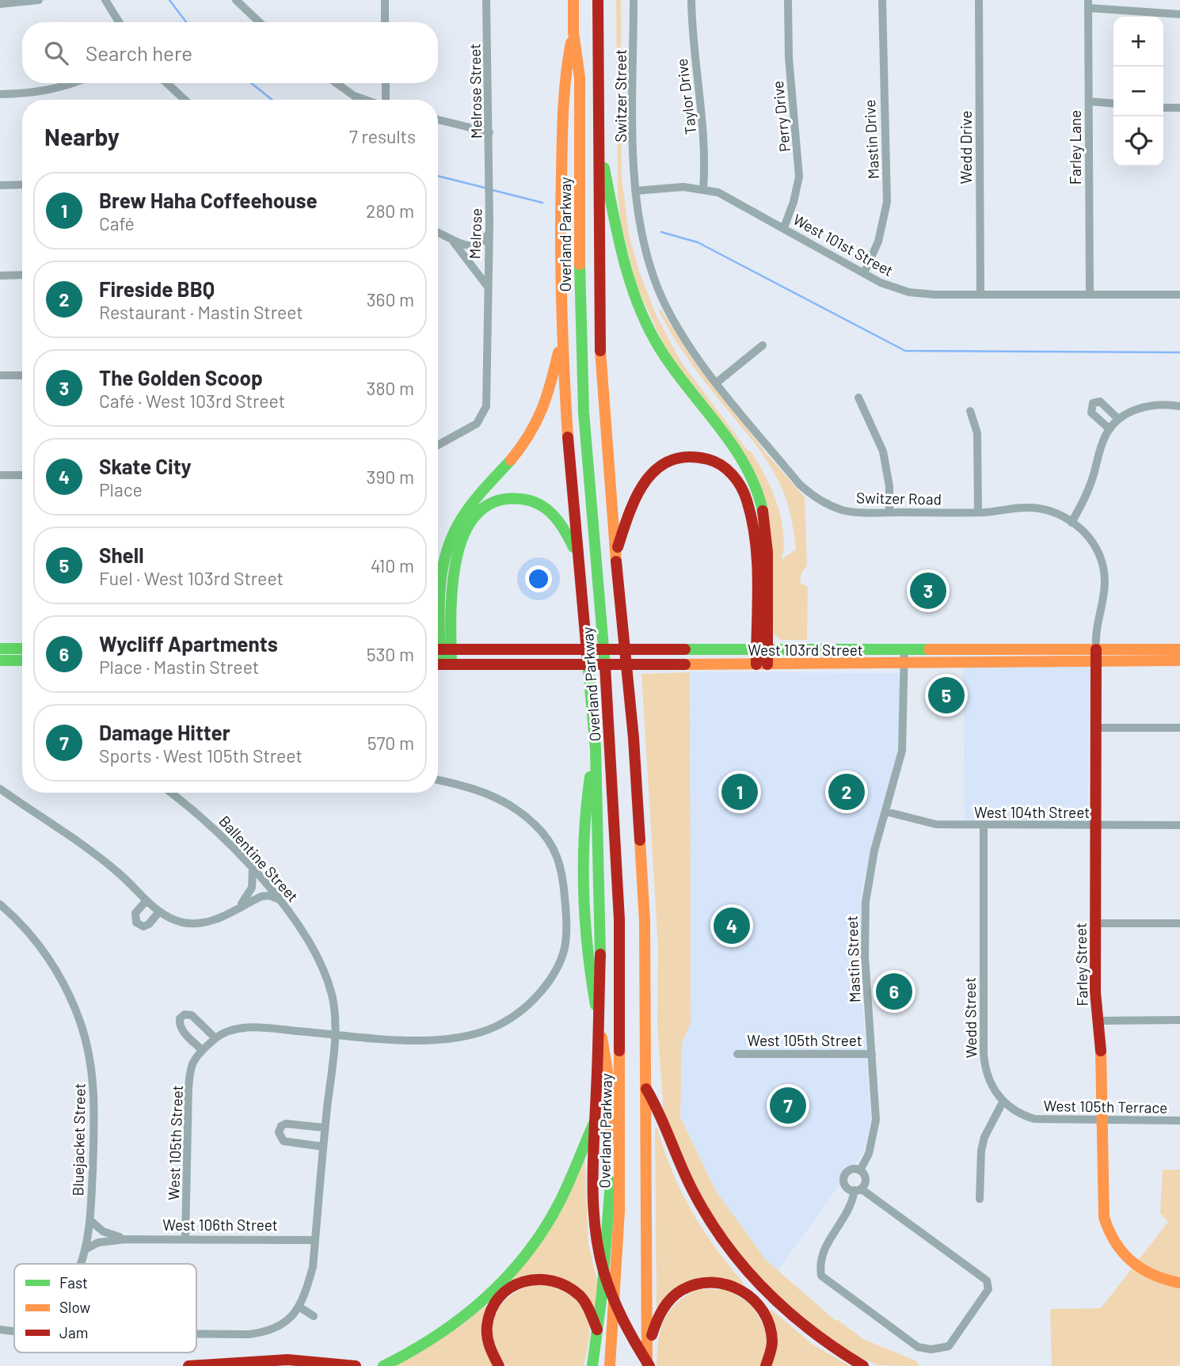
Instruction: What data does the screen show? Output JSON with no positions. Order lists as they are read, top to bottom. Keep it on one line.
{"streets":{"main road":["Overland Parkway","West 103rd Street","Farley Street"],"street":["Melrose Street","Switzer Street","Taylor Drive","Perry Drive","Mastin Drive","Wedd Drive","Farley Lane","Melrose","West 101st Street","Switzer Road","West 104th Street","Ballentine Street","Mastin Street","Wedd Street","West 105th Street","West 105th Terrace","Bluejacket Street","West 106th Street"]},"crossings":[["Melrose Street","Melrose"],["Switzer Street","West 101st Street"],["Switzer Street","Switzer Road"],["Taylor Drive","West 101st Street"],["Perry Drive","West 101st Street"],["Mastin Drive","West 101st Street"],["Wedd Drive","West 101st Street"],["Farley Lane","West 101st Street"],["West 101st Street","Switzer Road"],["Switzer Road","West 103rd Street"],["Switzer Road","Farley Street"],["West 103rd Street","Mastin Street"],["West 103rd Street","Farley Street"],["West 104th Street","Mastin Street"],["West 104th Street","Farley Street"],["West 104th Street","Wedd Street"],["Ballentine Street","West 105th Street"],["Ballentine Street","West 106th Street"],["Mastin Street","West 105th Street"],["Farley Street","West 105th Terrace"],["Wedd Street","West 105th Terrace"],["West 105th Street","West 106th Street"],["Bluejacket Street","West 106th Street"]],"legend":["Fast","Slow","Jam"],"page":{"map_buttons":["+","−"],"search":"Search here","heading":["Nearby","7 results"],"list":[{"mark":"1","name":"Brew Haha Coffeehouse","note":"Café","value":"280 m"},{"mark":"2","name":"Fireside BBQ","note":"Restaurant · Mastin Street","value":"360 m"},{"mark":"3","name":"The Golden Scoop","note":"Café · West 103rd Street","value":"380 m"},{"mark":"4","name":"Skate City","note":"Place","value":"390 m"},{"mark":"5","name":"Shell","note":"Fuel · West 103rd Street","value":"410 m"},{"mark":"6","name":"Wycliff Apartments","note":"Place · Mastin Street","value":"530 m"},{"mark":"7","name":"Damage Hitter","note":"Sports · West 105th Street","value":"570 m"}],"pins":["3","5","1","2","4","6","7"]}}
